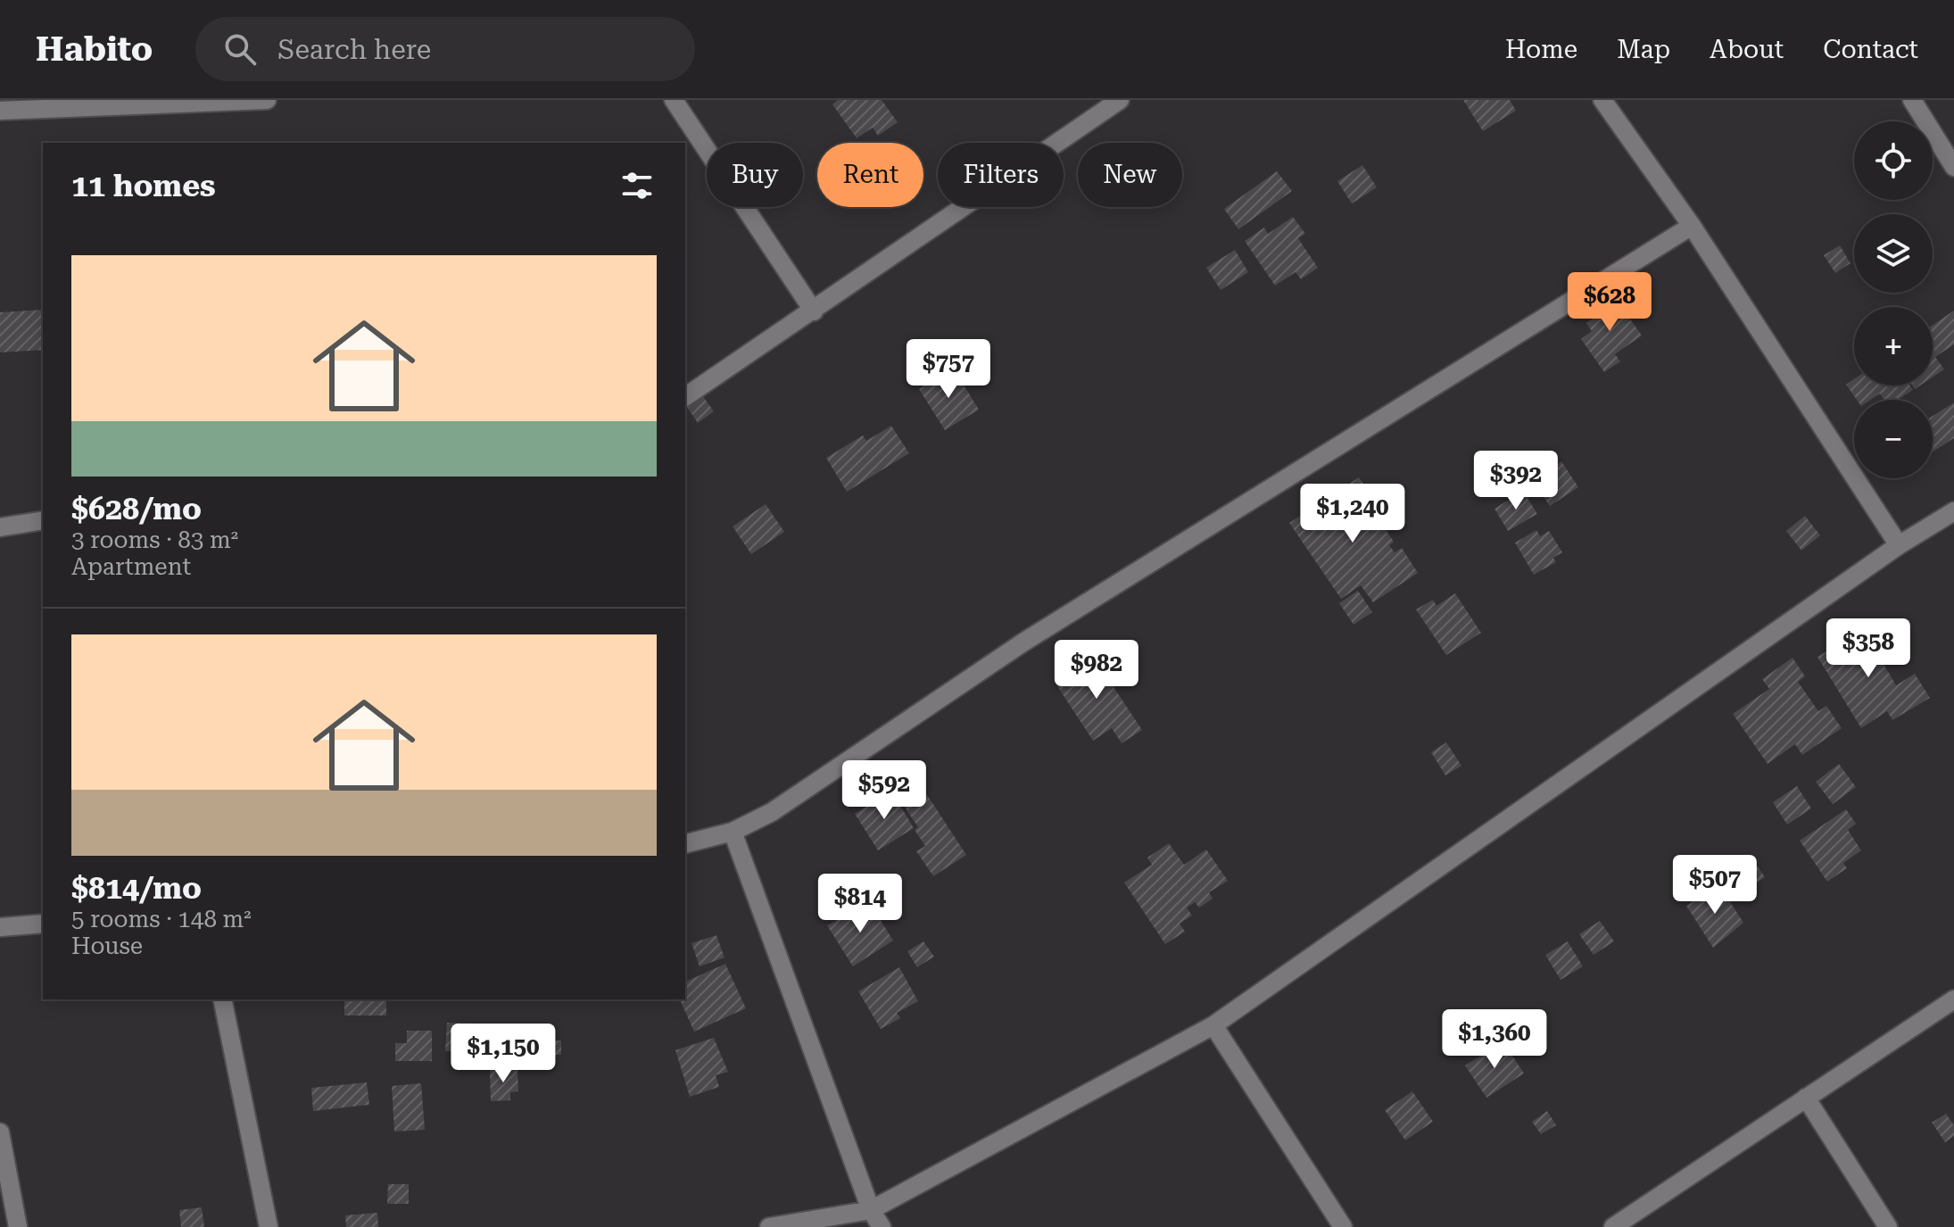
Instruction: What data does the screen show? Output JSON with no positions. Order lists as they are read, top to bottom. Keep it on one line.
{"page":{"header":"Habito","search":"Search here","nav":["Home","Map","About","Contact"],"map_buttons":["+","−"],"chip":["Buy","Rent","Filters","New"],"heading":"11 homes","list":[{"name":"$628/mo","note":"3 rooms · 83 m² · Apartment"},{"name":"$814/mo","note":"5 rooms · 148 m² · House"}],"price":["$628","$757","$392","$1,240","$358","$982","$592","$507","$814","$1,360","$1,150"]}}
